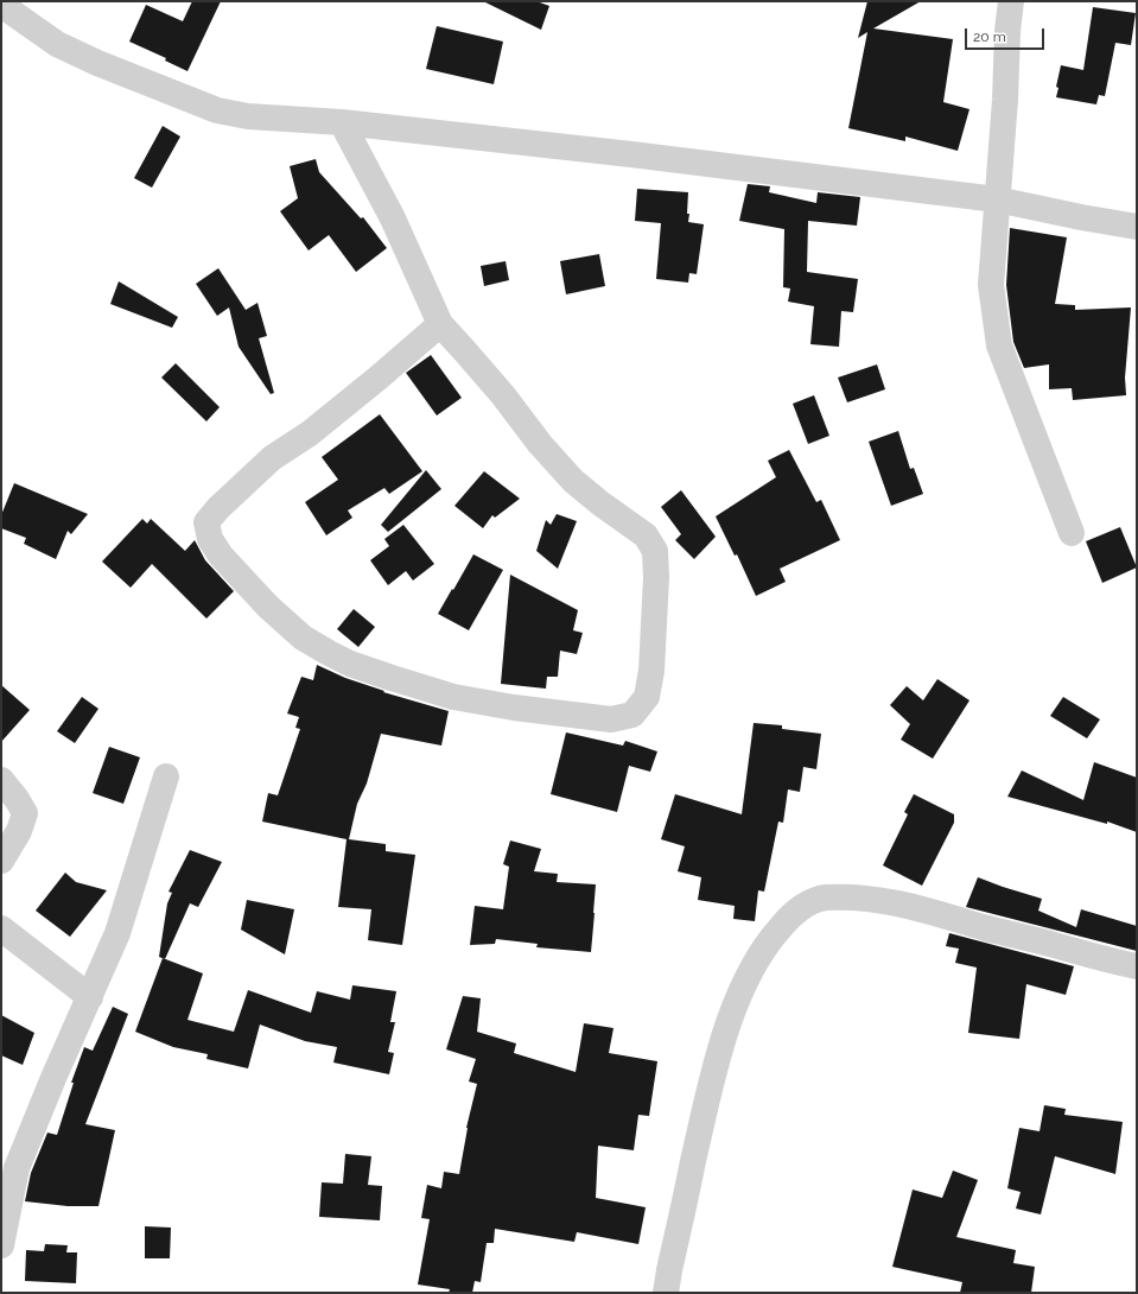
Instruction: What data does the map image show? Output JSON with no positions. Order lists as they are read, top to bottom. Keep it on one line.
{"scale_bar":"20 m"}
